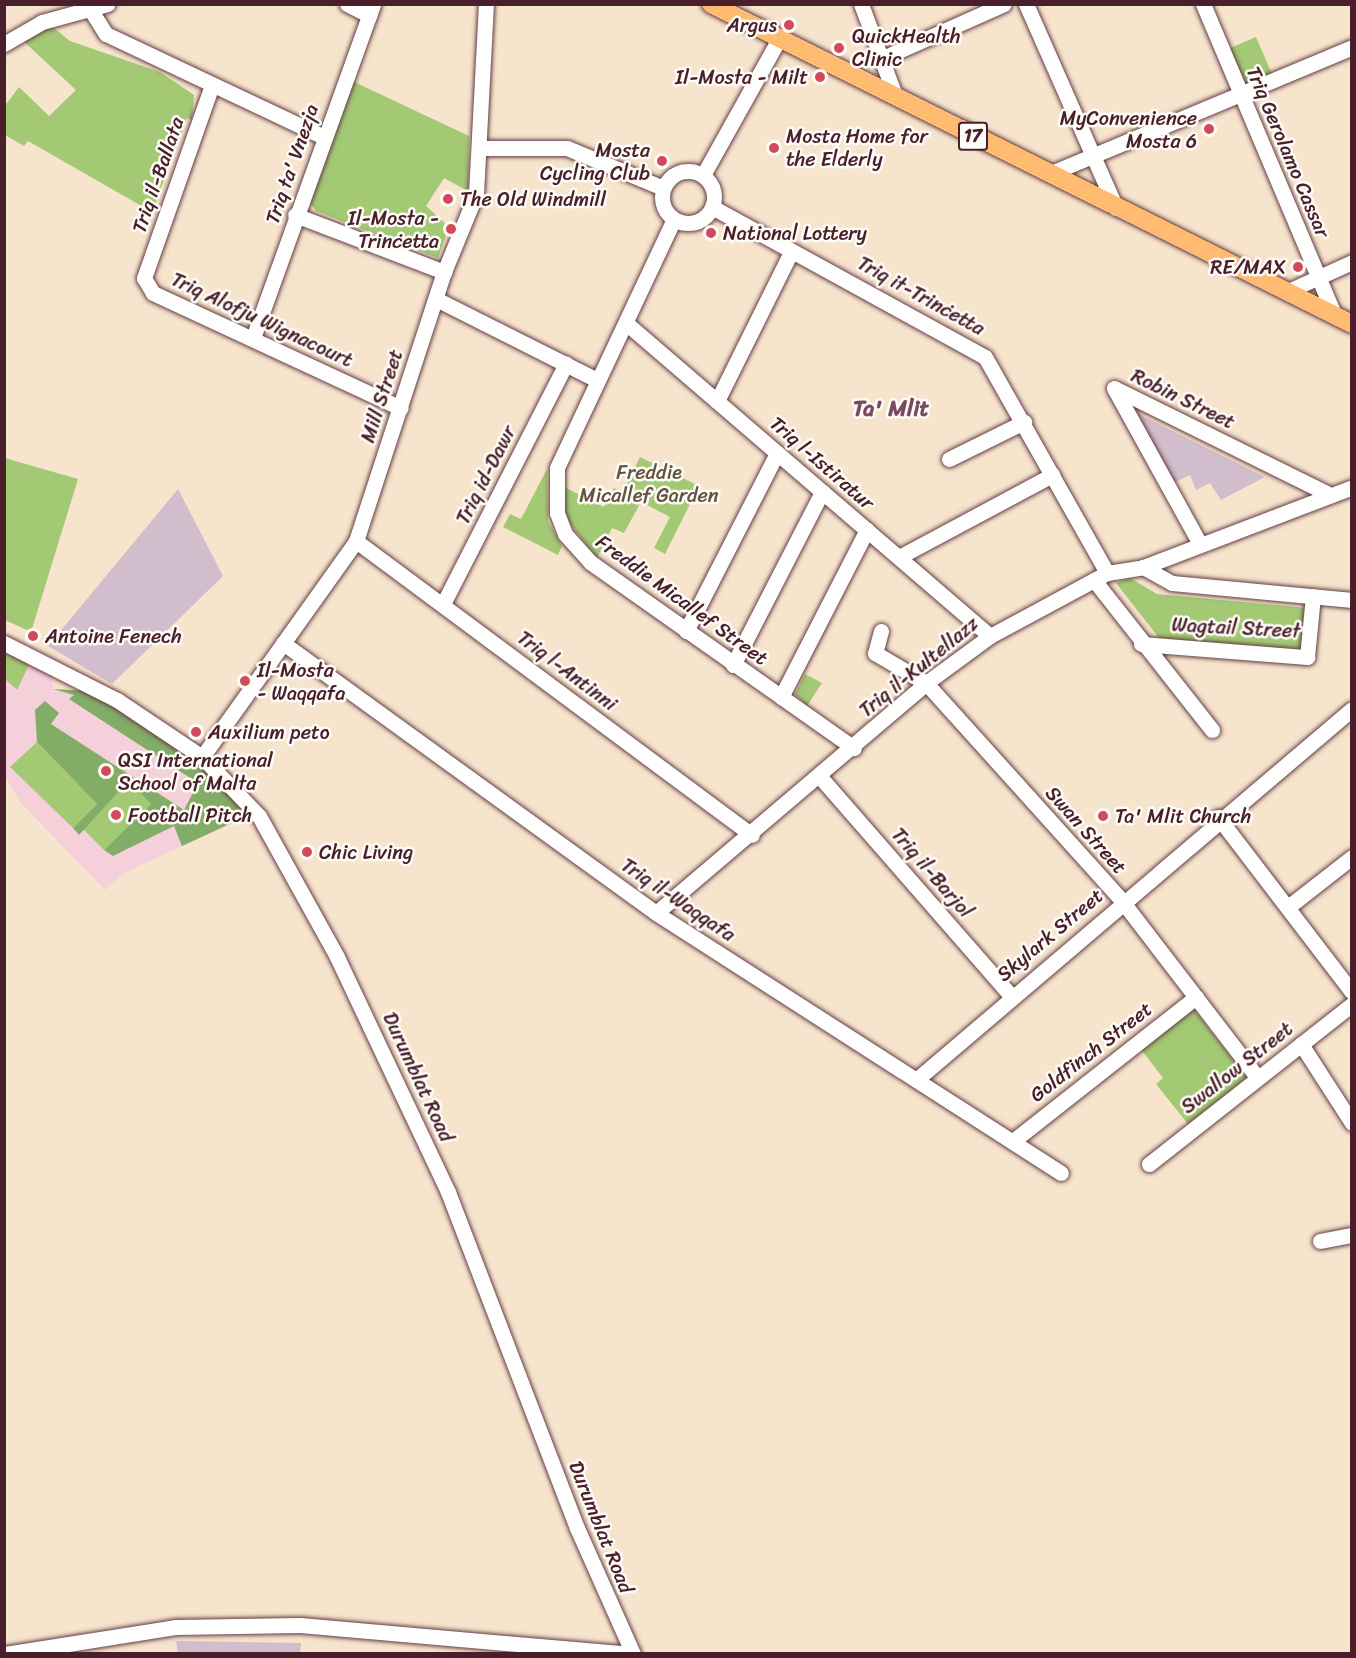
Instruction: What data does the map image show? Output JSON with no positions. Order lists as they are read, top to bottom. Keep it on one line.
{"streets":{"main road":["17"],"street":["Triq Gerolamo Cassar","Triq ta' Vnezja","Triq il-Ballata","Triq it-Trinċetta","Triq Alofju Wignacourt","Mill Street","Robin Street","Triq l-Istiratur","Triq id-Dawr","Freddie Micallef Street","Wagtail Street","Triq il-Kultellazz","Triq l-Antinni","Swan Street","Triq il-Barjol","Triq il-Waqqafa","Skylark Street","Goldfinch Street","Swallow Street","Durumblat Road"]},"crossings":[["17","Triq Gerolamo Cassar"],["Triq ta' Vnezja","Triq Alofju Wignacourt"],["Triq il-Ballata","Triq Alofju Wignacourt"],["Triq it-Trinċetta","Freddie Micallef Street"],["Triq it-Trinċetta","Wagtail Street"],["Triq it-Trinċetta","Triq il-Kultellazz"],["Triq Alofju Wignacourt","Mill Street"],["Mill Street","Triq l-Antinni"],["Mill Street","Triq il-Waqqafa"],["Mill Street","Durumblat Road"],["Robin Street","Triq il-Kultellazz"],["Triq l-Istiratur","Freddie Micallef Street"],["Triq l-Istiratur","Triq il-Kultellazz"],["Triq id-Dawr","Triq l-Antinni"],["Freddie Micallef Street","Triq il-Kultellazz"],["Wagtail Street","Triq il-Kultellazz"],["Triq il-Kultellazz","Triq l-Antinni"],["Triq il-Kultellazz","Swan Street"],["Triq il-Kultellazz","Triq il-Barjol"],["Triq il-Kultellazz","Triq il-Waqqafa"],["Swan Street","Skylark Street"],["Swan Street","Goldfinch Street"],["Swan Street","Swallow Street"],["Triq il-Barjol","Skylark Street"],["Triq il-Waqqafa","Skylark Street"],["Triq il-Waqqafa","Goldfinch Street"]],"districts":["Ta' Mlit"],"parks":["Freddie Micallef Garden"],"places":["Argus","QuickHealth Clinic","Il-Mosta - Milt","MyConvenience Mosta 6","Mosta Home for the Elderly","Mosta Cycling Club","The Old Windmill","Il-Mosta - Trinċetta","National Lottery","RE/MAX","Antoine Fenech","Il-Mosta - Waqqafa","Auxilium peto","QSI International School of Malta","Football Pitch","Ta' Mlit Church","Chic Living"]}
